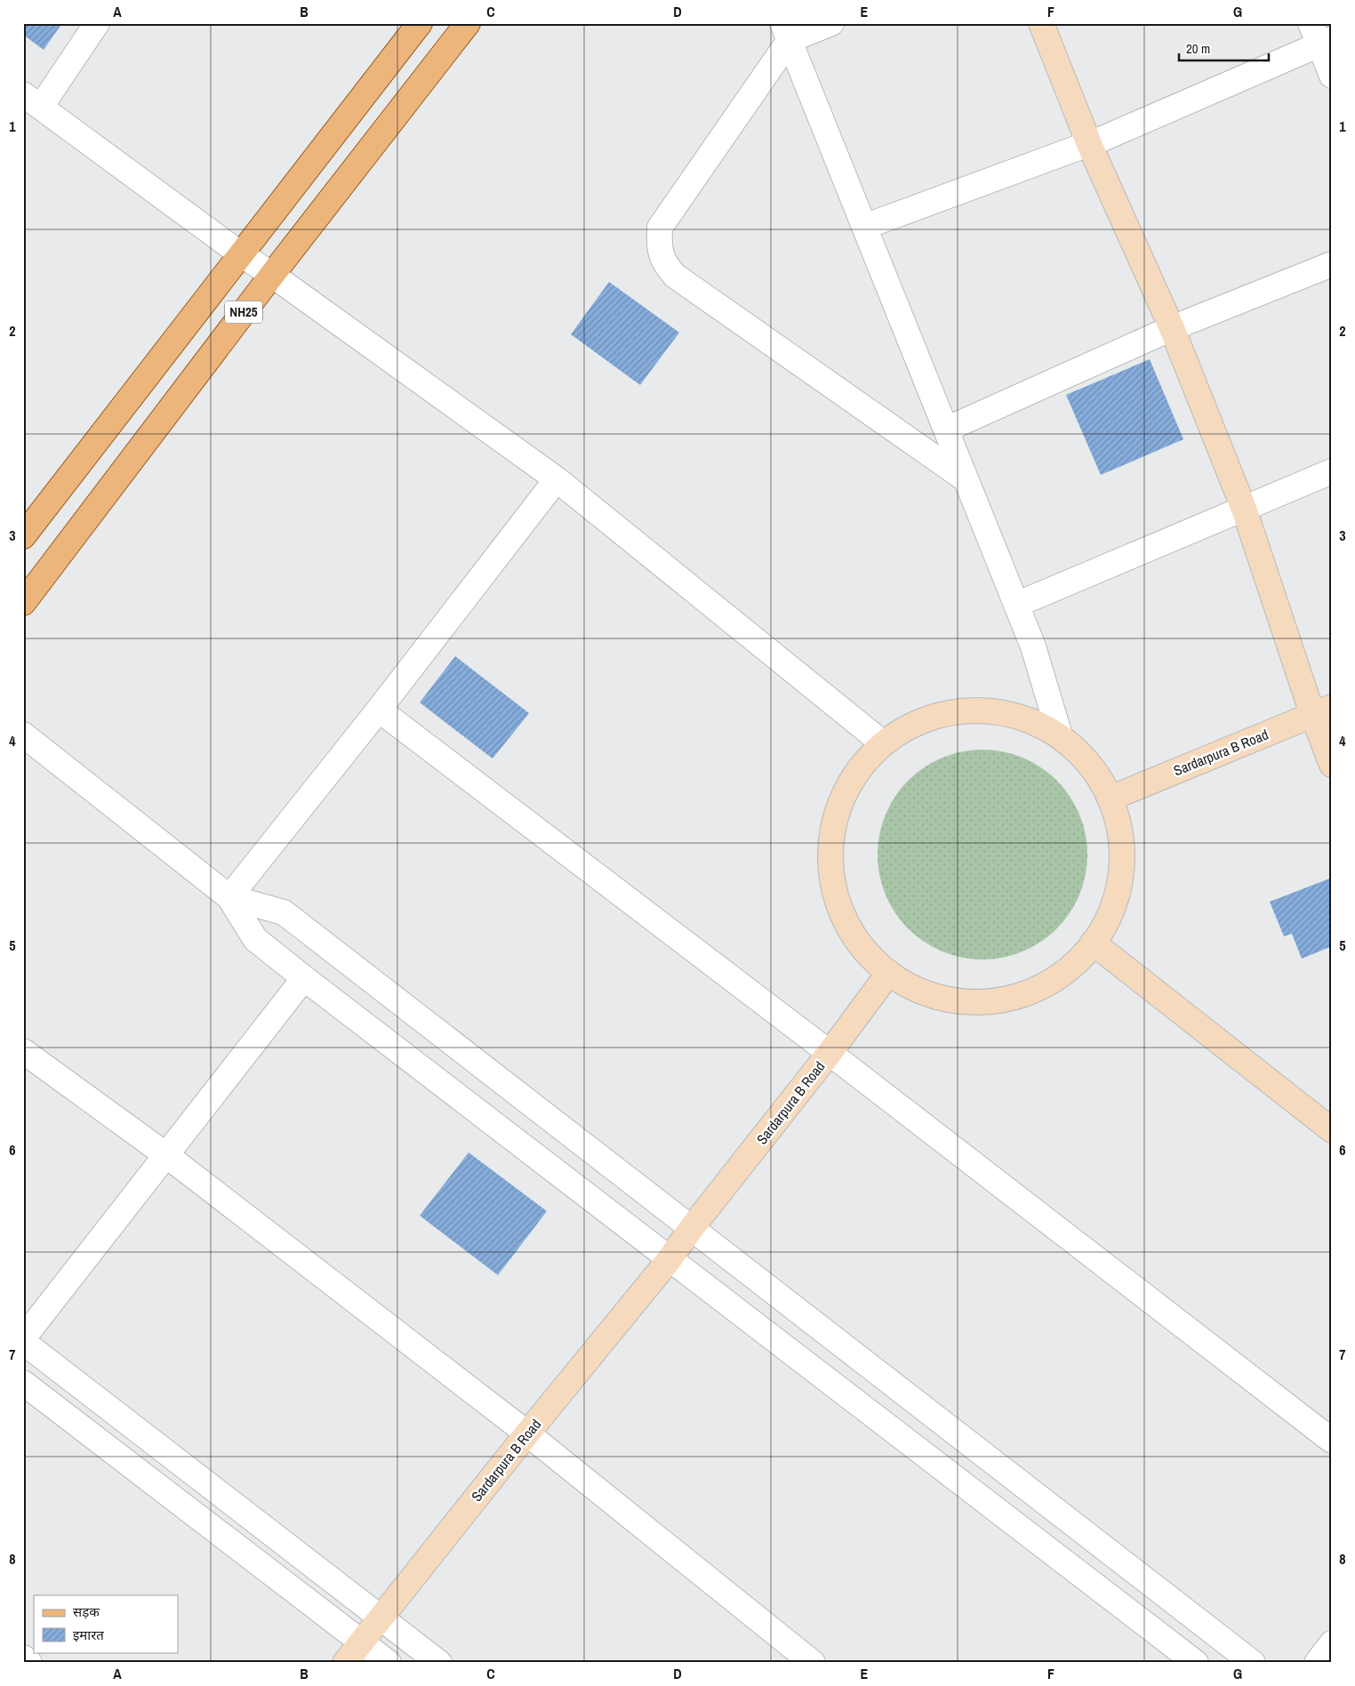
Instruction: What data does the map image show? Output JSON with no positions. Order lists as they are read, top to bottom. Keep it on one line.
{"streets":{"main road":["NH25"],"street":["Sardarpura B Road"]},"legend":["सड़क","इमारत"],"scale_bar":"20 m","grid":{"columns":["A","B","C","D","E","F","G"],"rows":["1","2","3","4","5","6","7","8"]}}
